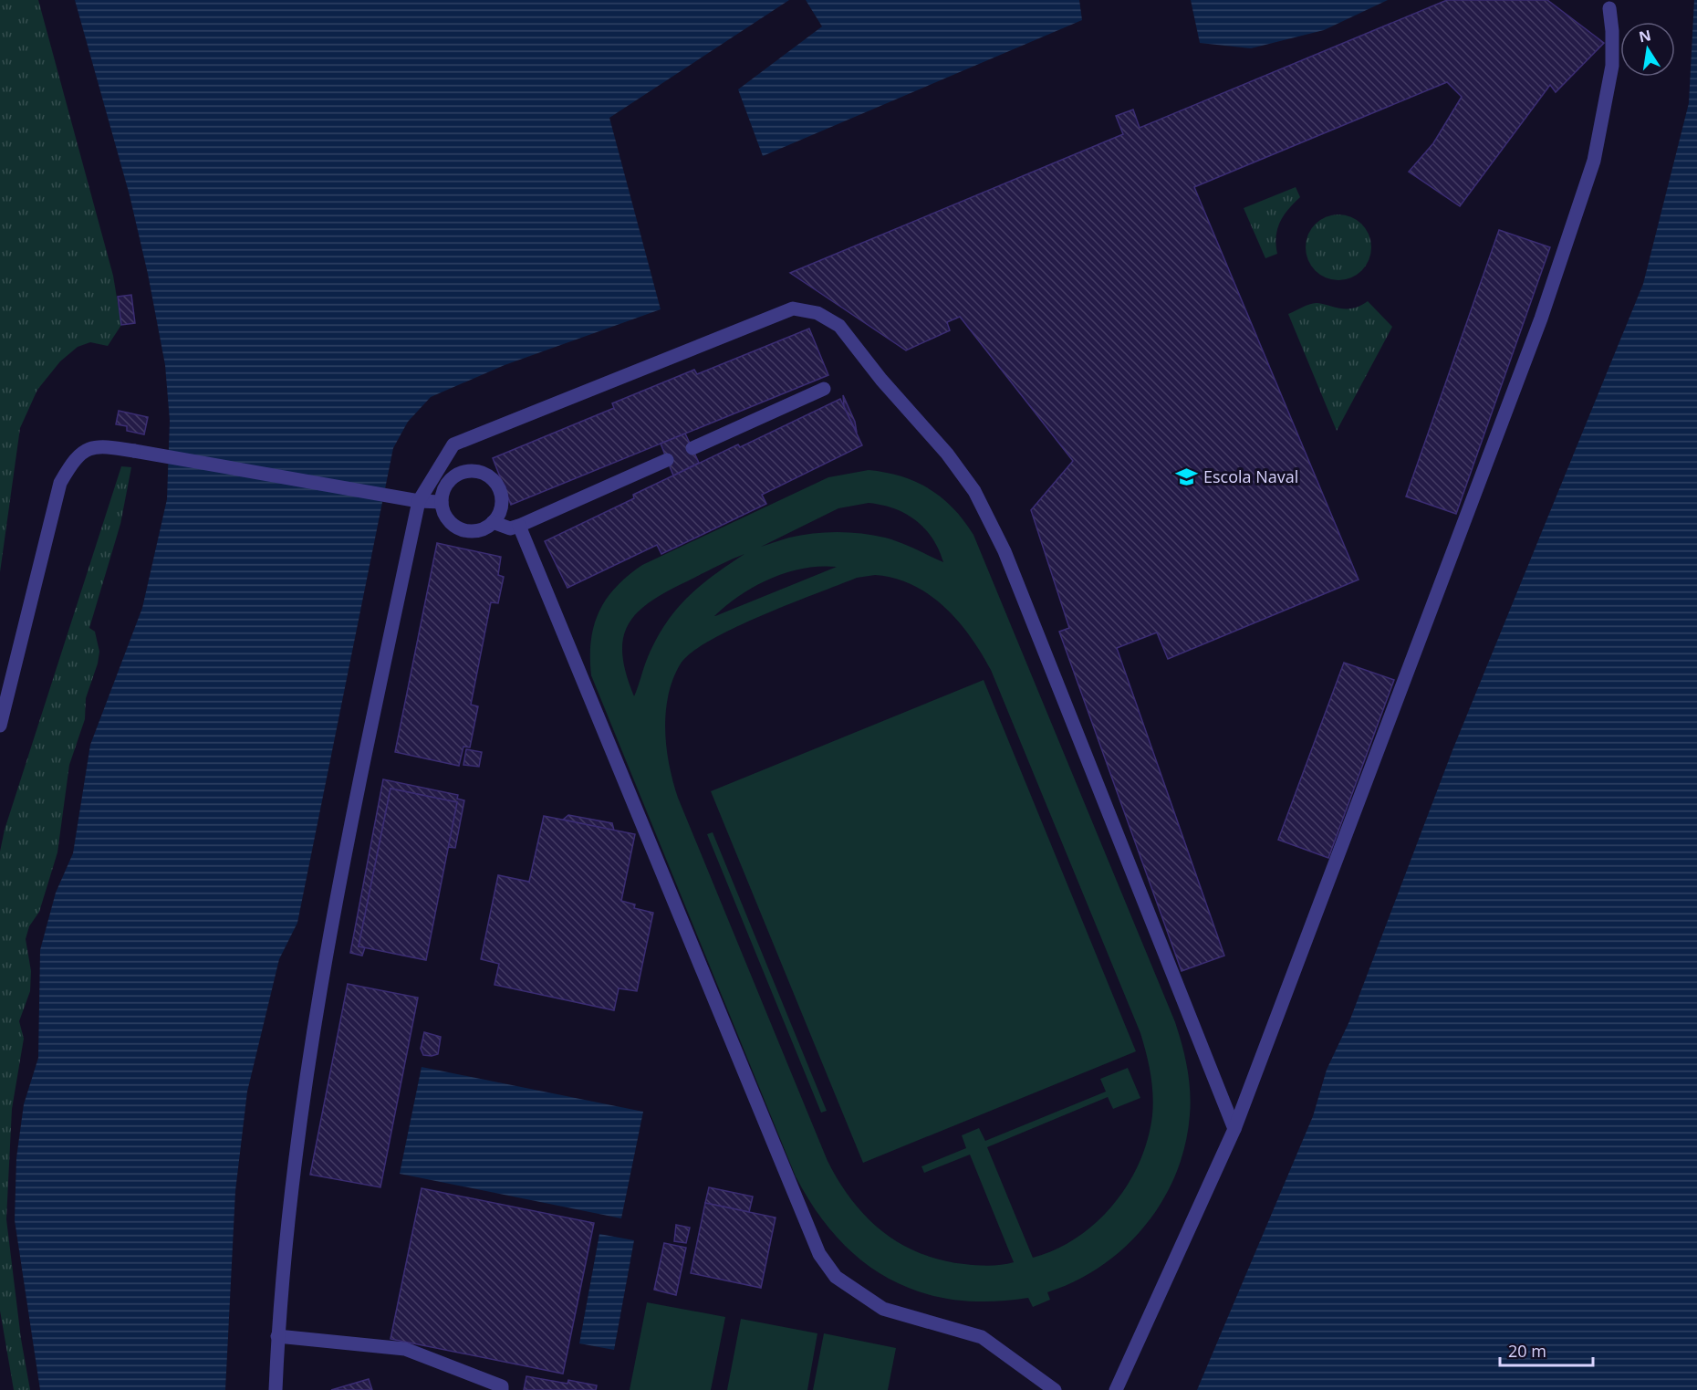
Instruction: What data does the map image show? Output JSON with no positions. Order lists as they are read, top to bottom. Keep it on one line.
{"places":{"school or university":["Escola Naval"]},"scale_bar":"20 m","north":"top"}
